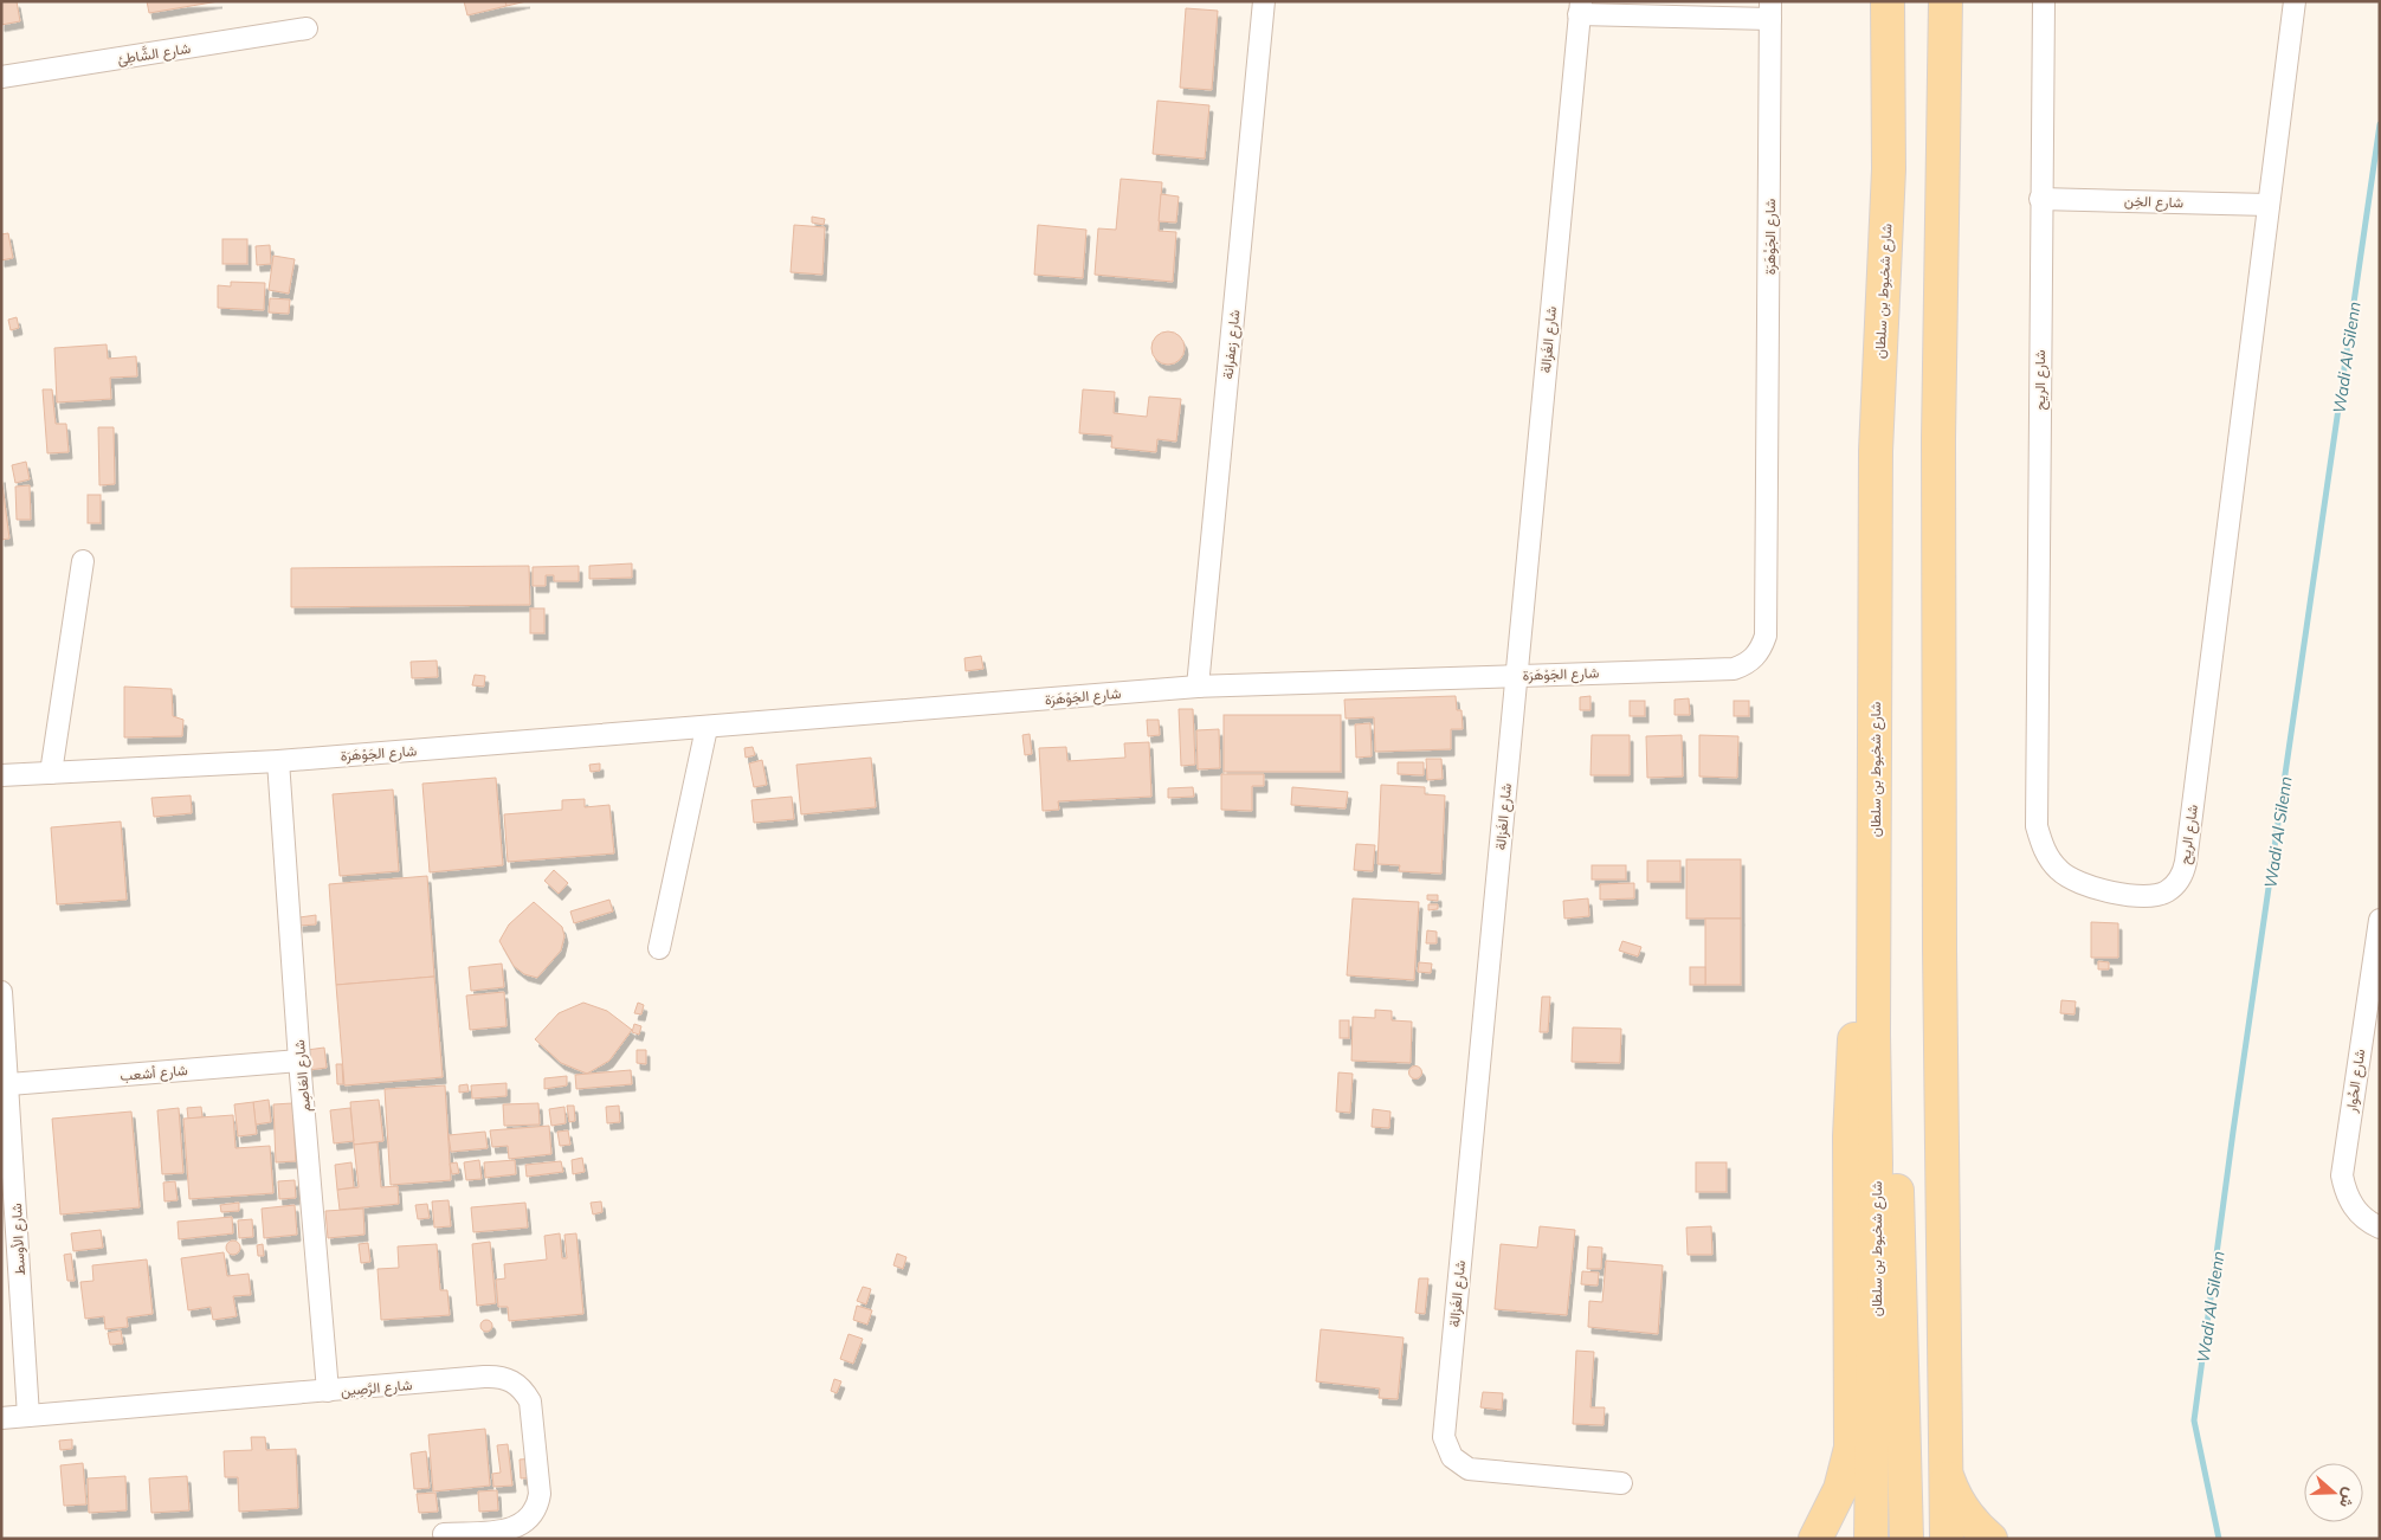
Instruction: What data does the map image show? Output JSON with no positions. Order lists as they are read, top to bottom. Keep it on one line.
{"streets":{"main road":["شارع شخبوط بن سلطان"],"street":["شارع الشَّاطِئ","شارع الخِن","شارع الجَوْهَرَة","شارع الغَزالة","شارع زعفرانة","شارع الريح","شارع أشعب","شارع العَاصِم","شارع الحُوار","شارع الأوسط","شارع الرَّصِين"]},"crossings":[["شارع الخِن","شارع الريح"],["شارع الجَوْهَرَة","شارع الغَزالة"],["شارع الجَوْهَرَة","شارع زعفرانة"],["شارع الجَوْهَرَة","شارع العَاصِم"],["شارع أشعب","شارع العَاصِم"],["شارع أشعب","شارع الأوسط"],["شارع العَاصِم","شارع الرَّصِين"],["شارع الأوسط","شارع الرَّصِين"]],"water":["Wadi Al Silenn"],"north":"right"}
